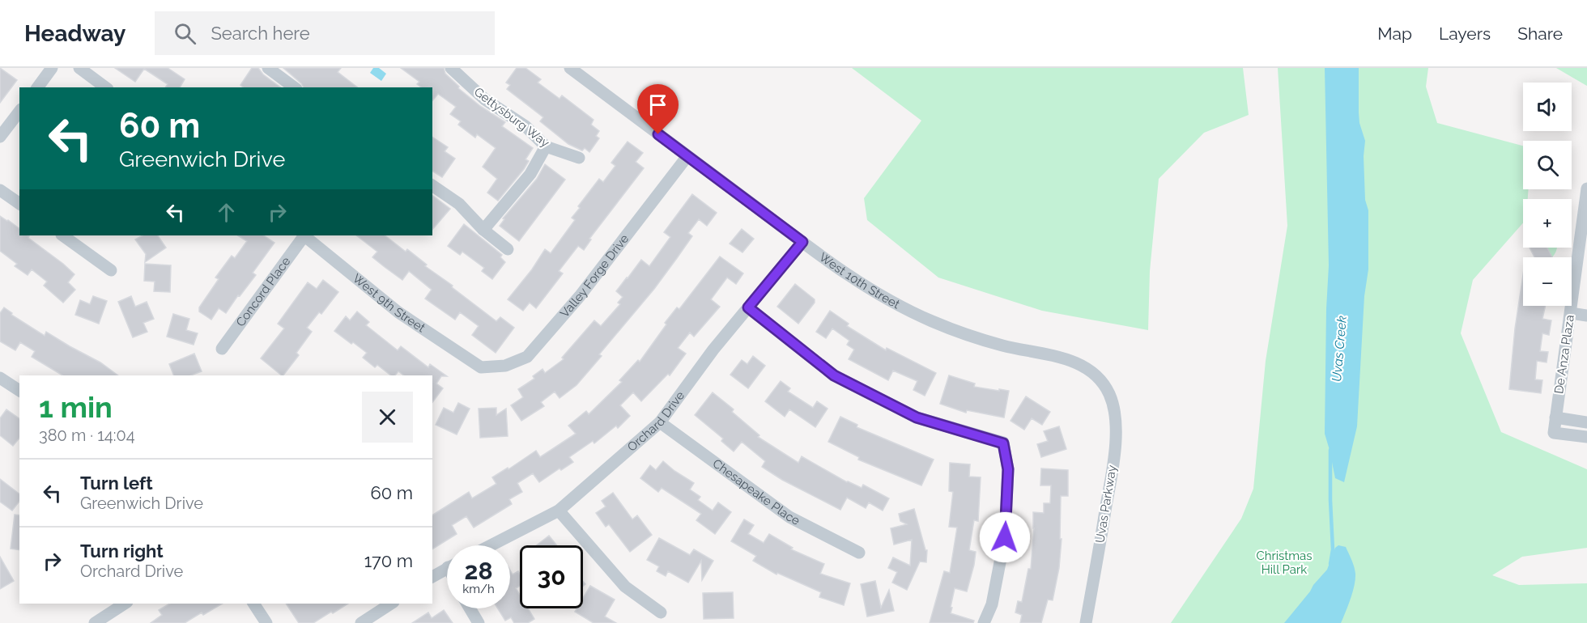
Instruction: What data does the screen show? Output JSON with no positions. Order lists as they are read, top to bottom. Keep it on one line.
{"streets":{"street":["Gettysburg Way","Valley Forge Drive","West 10th Street","Concord Place","West 9th Street","De Anza Plaza","Orchard Drive","Chesapeake Place","Uvas Parkway"]},"crossings":[["Valley Forge Drive","West 10th Street"],["Valley Forge Drive","West 9th Street"],["West 10th Street","Orchard Drive"],["West 10th Street","Uvas Parkway"],["Orchard Drive","Chesapeake Place"]],"water":["Uvas Creek"],"parks":["Christmas Hill Park"],"page":{"header":"Headway","search":"Search here","nav":["Map","Layers","Share"],"map_buttons":["+","−"],"turn":["60 m","Greenwich Drive"],"heading":["1 min","380 m · 14:04"],"list":[{"name":"Turn left","note":"Greenwich Drive","value":"60 m"},{"name":"Turn right","note":"Orchard Drive","value":"170 m"}],"speed":"28 km/h","limit":"30"}}
